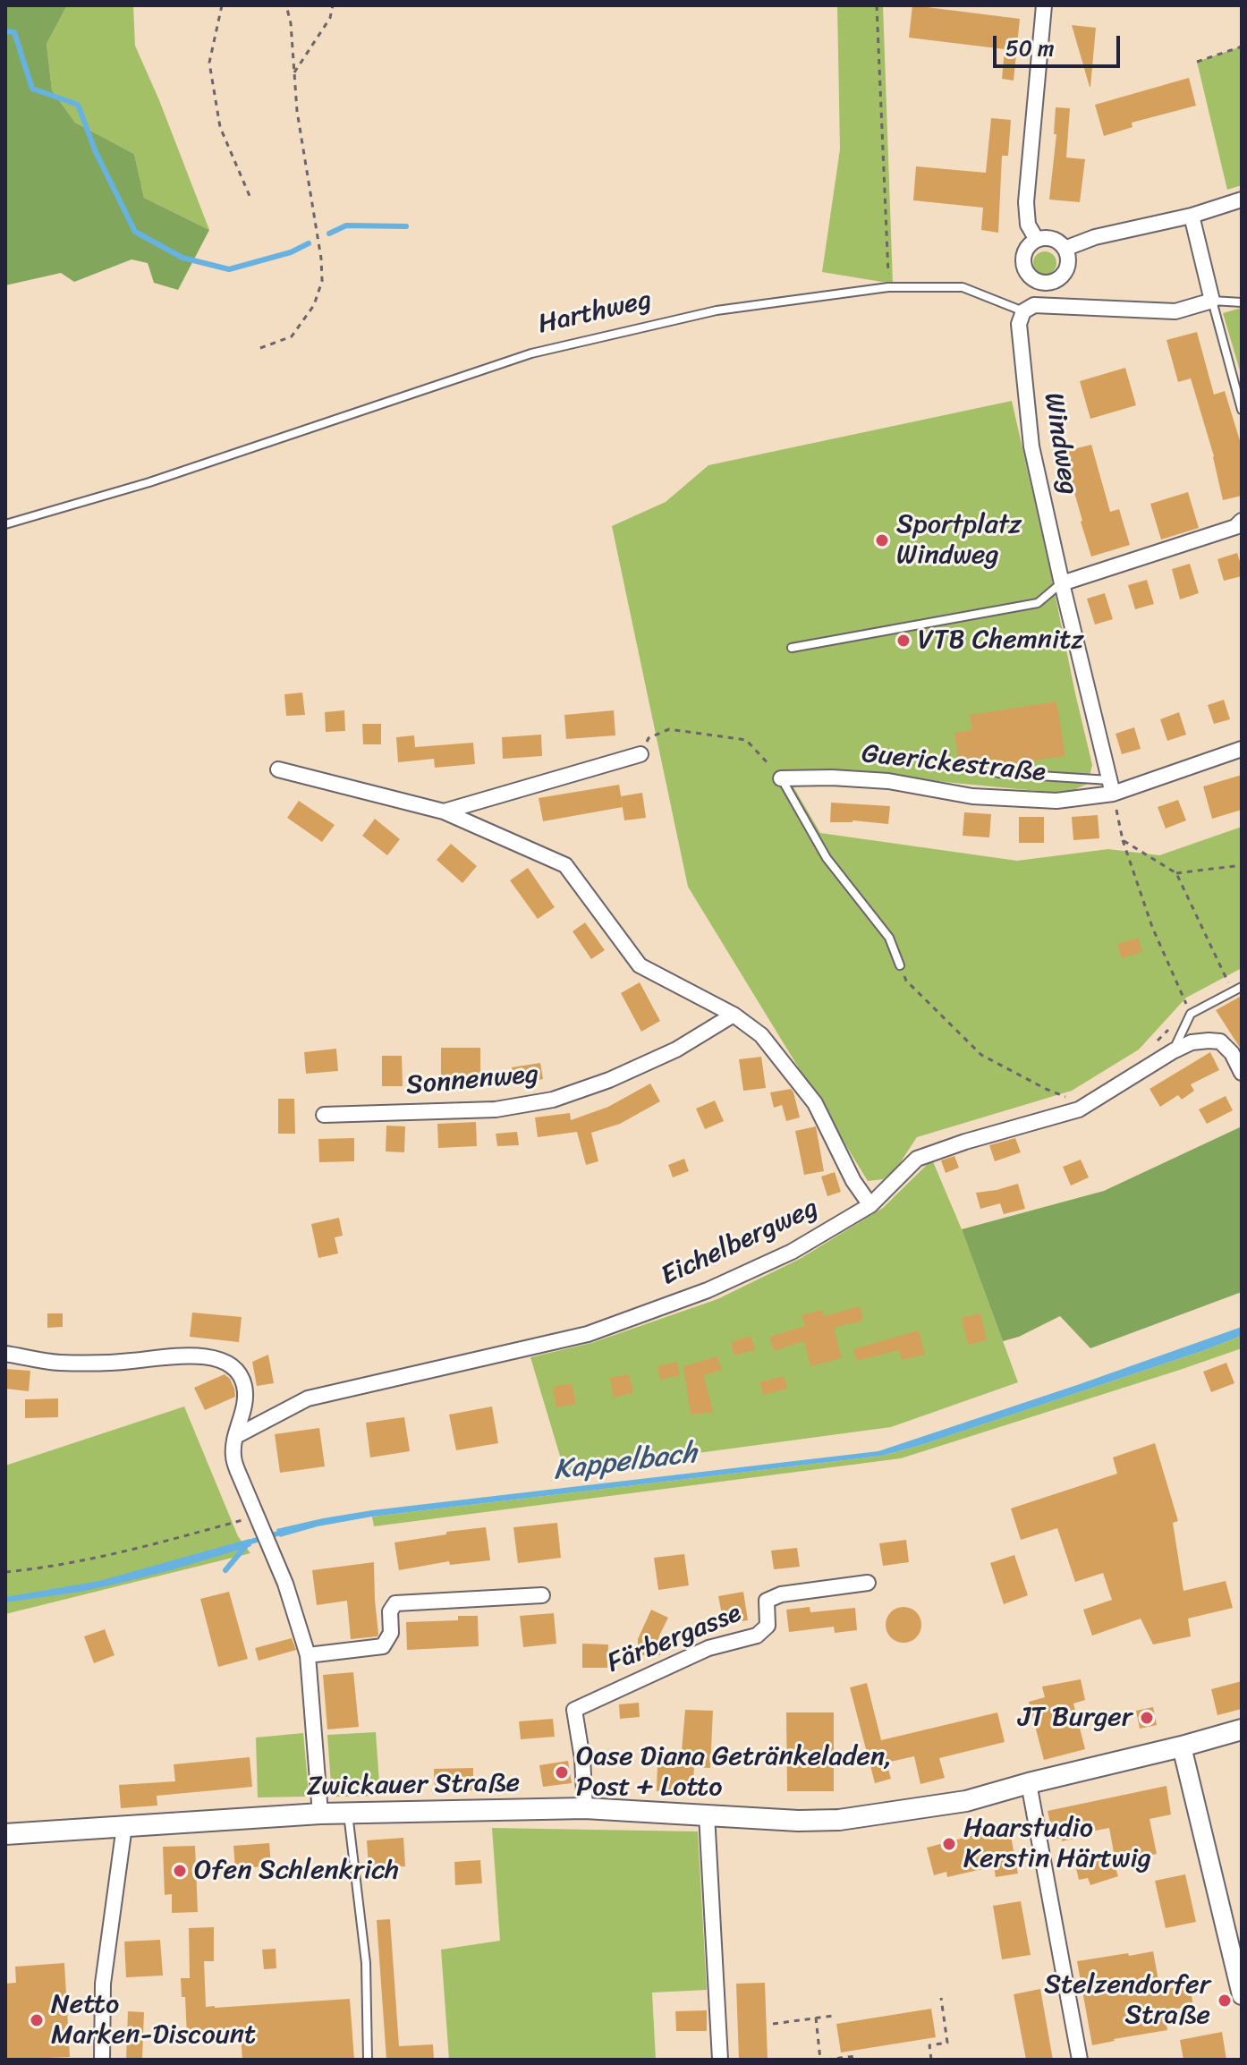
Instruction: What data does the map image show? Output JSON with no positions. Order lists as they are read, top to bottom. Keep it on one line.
{"streets":{"main road":["Zwickauer Straße"],"street":["Windweg","Guerickestraße","Sonnenweg","Eichelbergweg","Färbergasse"],"lane":["Harthweg"]},"crossings":[["Harthweg","Windweg"],["Windweg","Guerickestraße"],["Färbergasse","Zwickauer Straße"]],"water":["Kappelbach"],"places":["Sportplatz Windweg","VTB Chemnitz","JT Burger","Oase Diana Getränkeladen, Post + Lotto","Haarstudio Kerstin Härtwig","Ofen Schlenkrich","Stelzendorfer Straße","Netto Marken-Discount"],"scale_bar":"50 m"}
